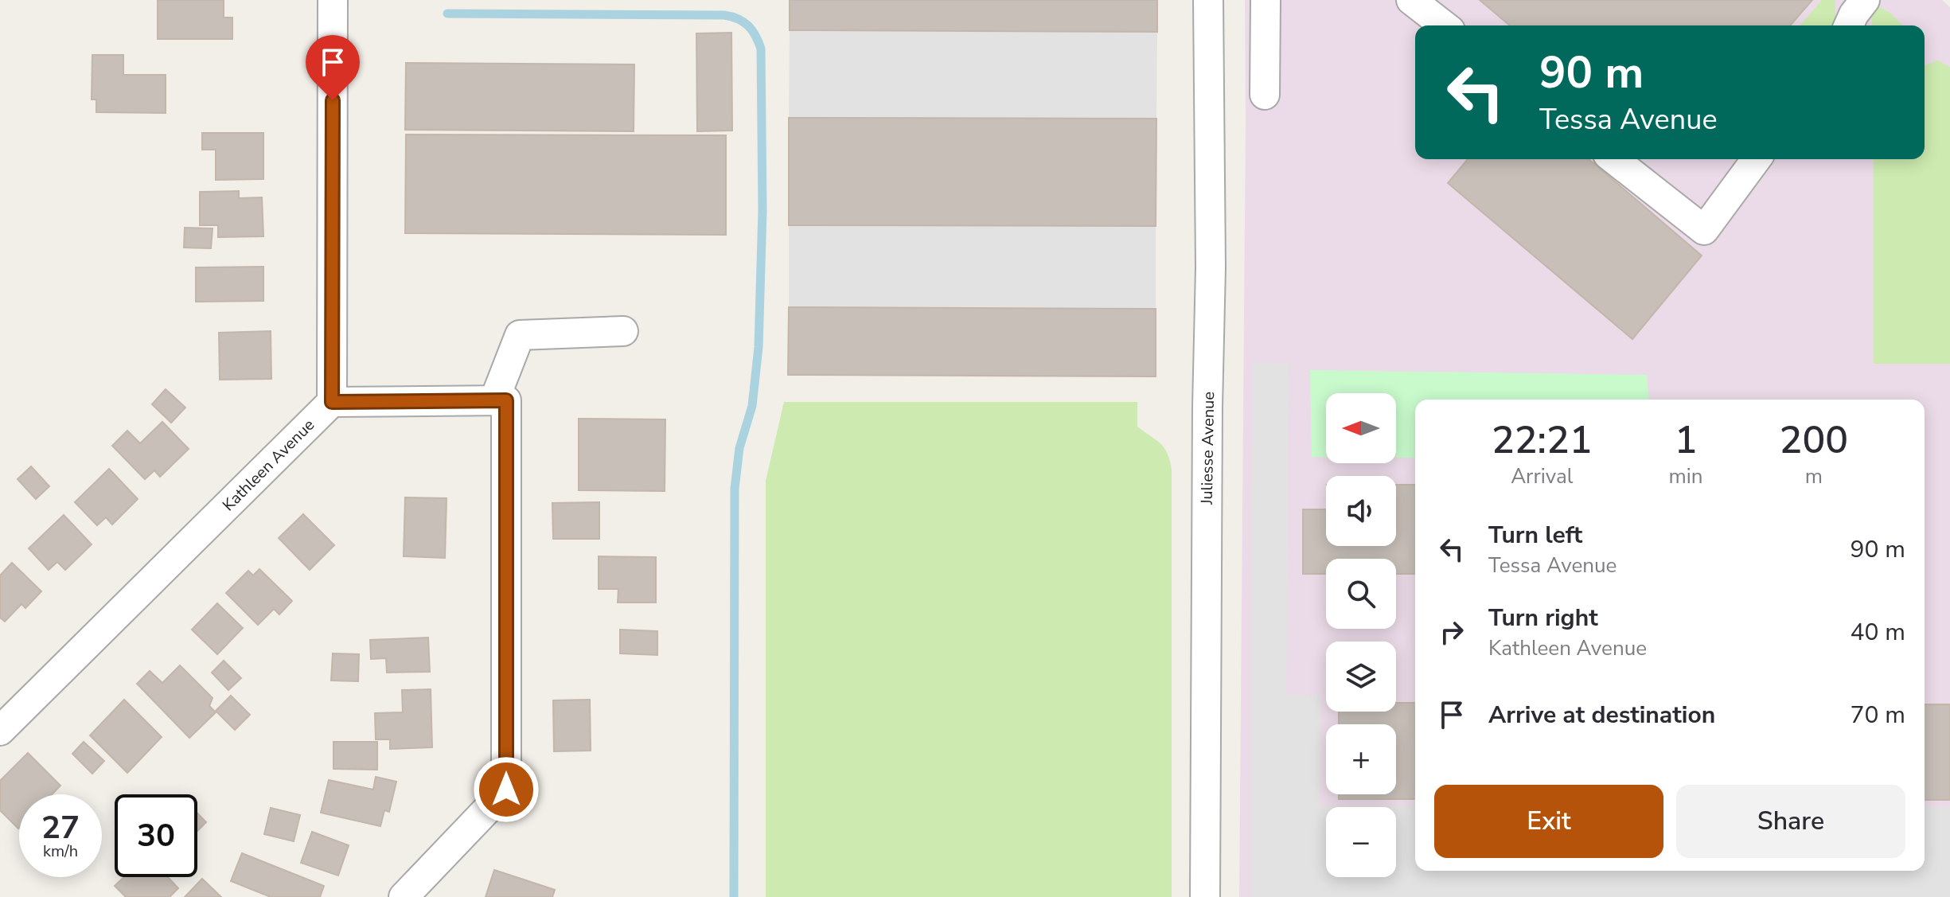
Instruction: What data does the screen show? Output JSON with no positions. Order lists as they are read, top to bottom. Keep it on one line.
{"streets":{"street":["Juliesse Avenue","Kathleen Avenue"]},"north":"left","page":{"turn":["90 m","Tessa Avenue"],"map_buttons":["+","−"],"eta":["22:21","Arrival","1","min","200","m"],"list":[{"name":"Turn left","note":"Tessa Avenue","value":"90 m"},{"name":"Turn right","note":"Kathleen Avenue","value":"40 m"},{"name":"Arrive at destination","value":"70 m"}],"buttons":["Exit","Share"],"speed":"27 km/h","limit":"30"}}
